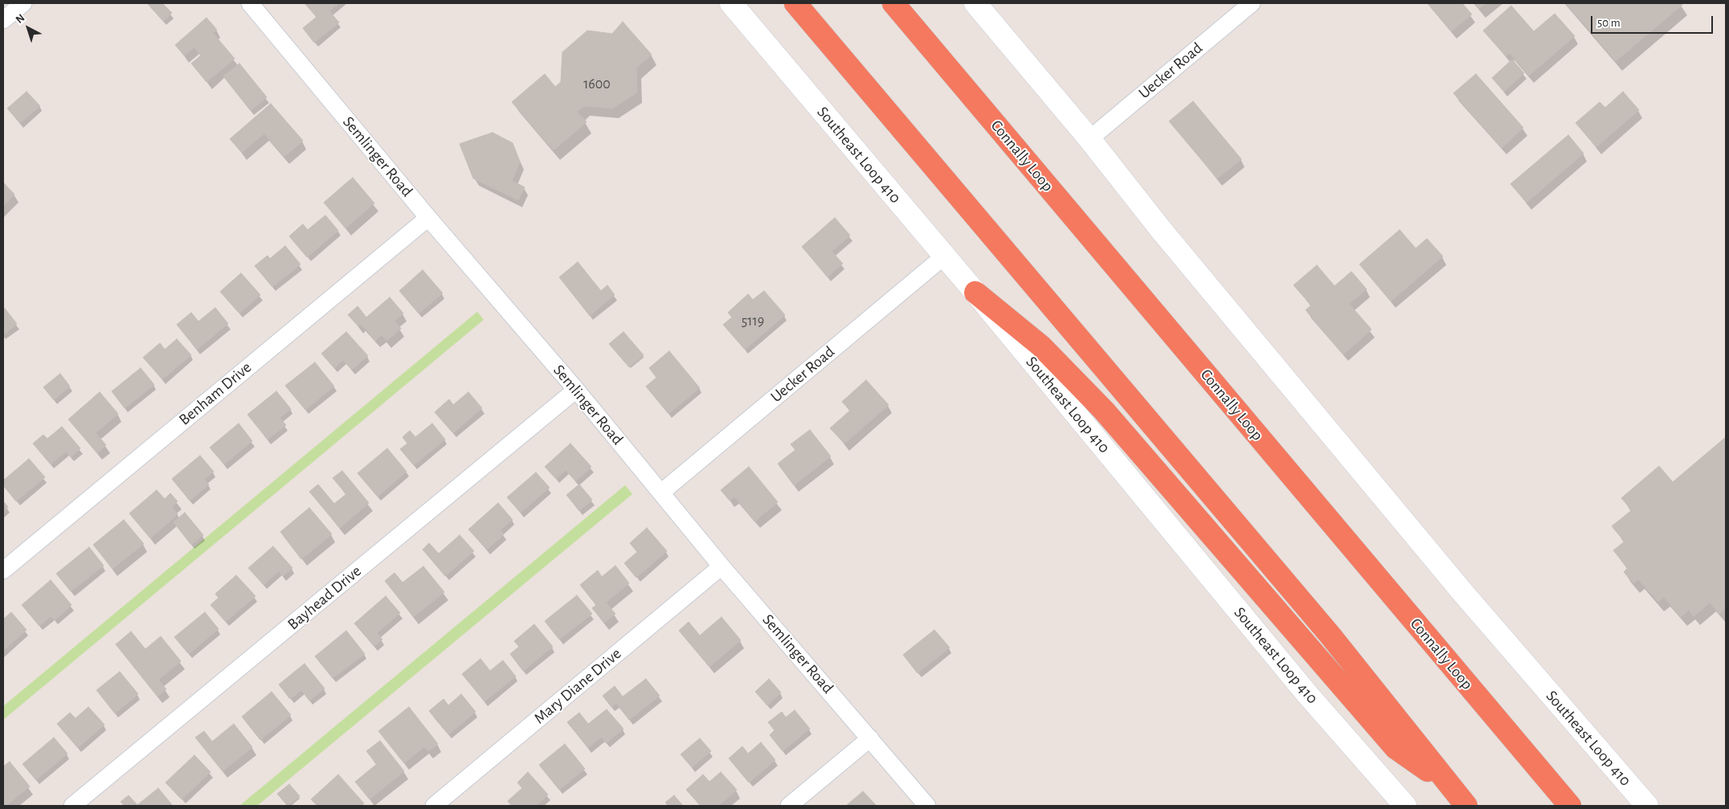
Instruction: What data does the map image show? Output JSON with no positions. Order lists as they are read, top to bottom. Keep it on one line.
{"streets":{"highway":["Connally Loop"],"main road":["Southeast Loop 410"],"street":["Uecker Road","Semlinger Road","Benham Drive","Bayhead Drive","Mary Diane Drive"]},"crossings":[["Uecker Road","Southeast Loop 410"],["Uecker Road","Semlinger Road"],["Semlinger Road","Benham Drive"],["Semlinger Road","Bayhead Drive"],["Semlinger Road","Mary Diane Drive"]],"house_numbers":["1600","5119"],"scale_bar":"50 m","north":"top left"}
